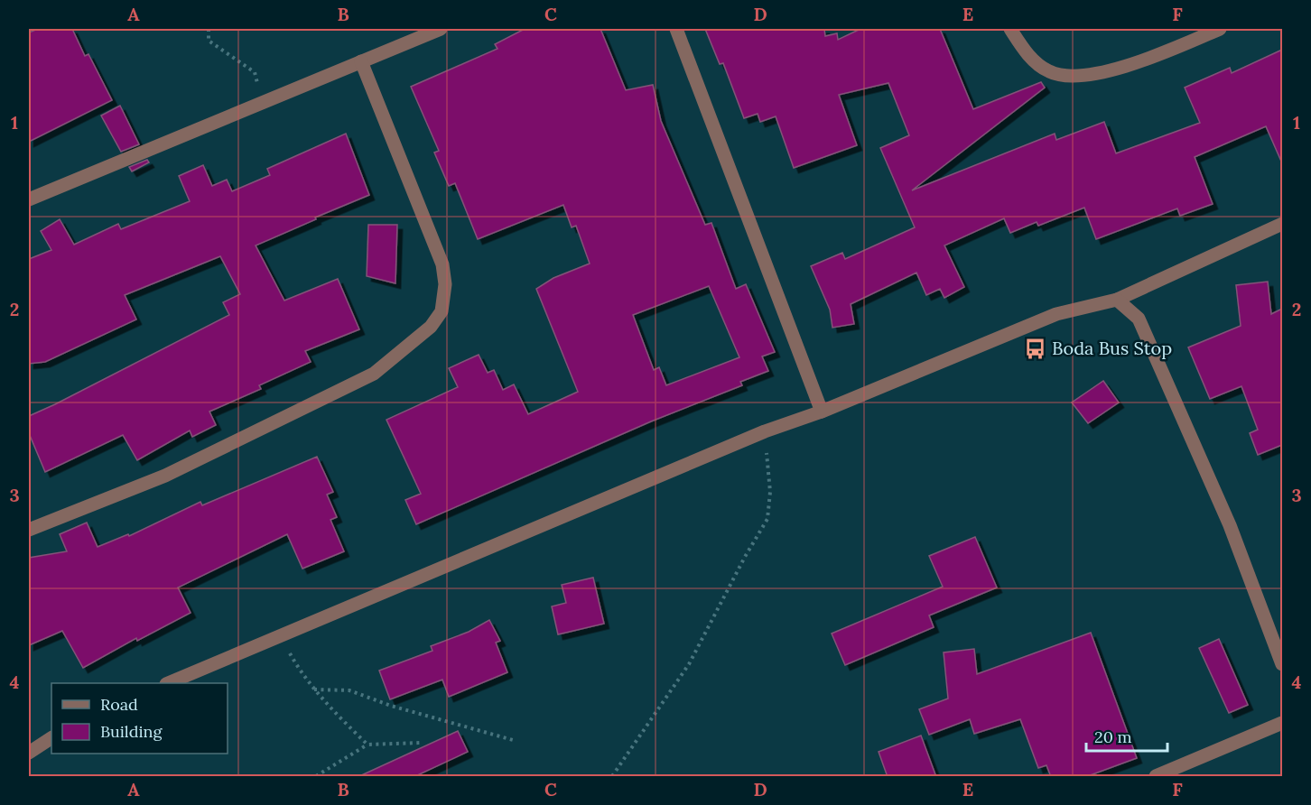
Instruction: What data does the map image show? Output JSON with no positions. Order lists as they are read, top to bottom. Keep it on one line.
{"places":{"bus stop":["Boda Bus Stop"]},"legend":["Road","Building"],"scale_bar":"20 m","grid":{"columns":["A","B","C","D","E","F"],"rows":["1","2","3","4"]}}
